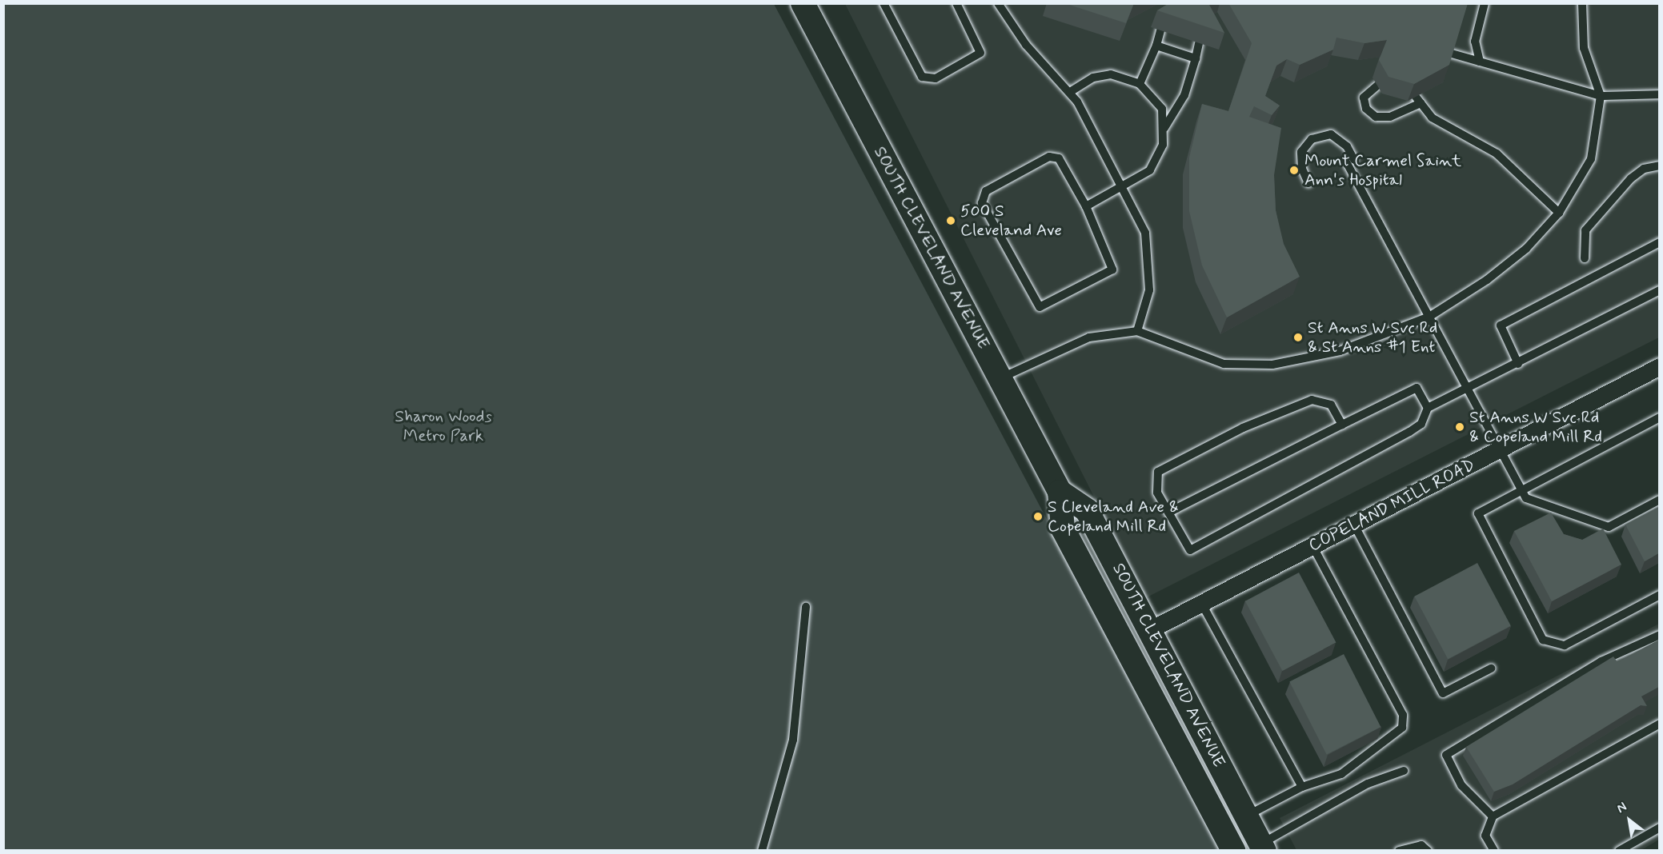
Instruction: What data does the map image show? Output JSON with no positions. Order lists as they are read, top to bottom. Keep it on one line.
{"streets":{"main road":["SOUTH CLEVELAND AVENUE"],"street":["COPELAND MILL ROAD"]},"crossings":[["SOUTH CLEVELAND AVENUE","COPELAND MILL ROAD"]],"parks":["Sharon Woods Metro Park"],"places":["Mount Carmel Saint Ann's Hospital","500 S Cleveland Ave","St Anns W Svc Rd & St Anns #1 Ent","St Anns W Svc Rd & Copeland Mill Rd","S Cleveland Ave & Copeland Mill Rd"],"north":"top left"}
